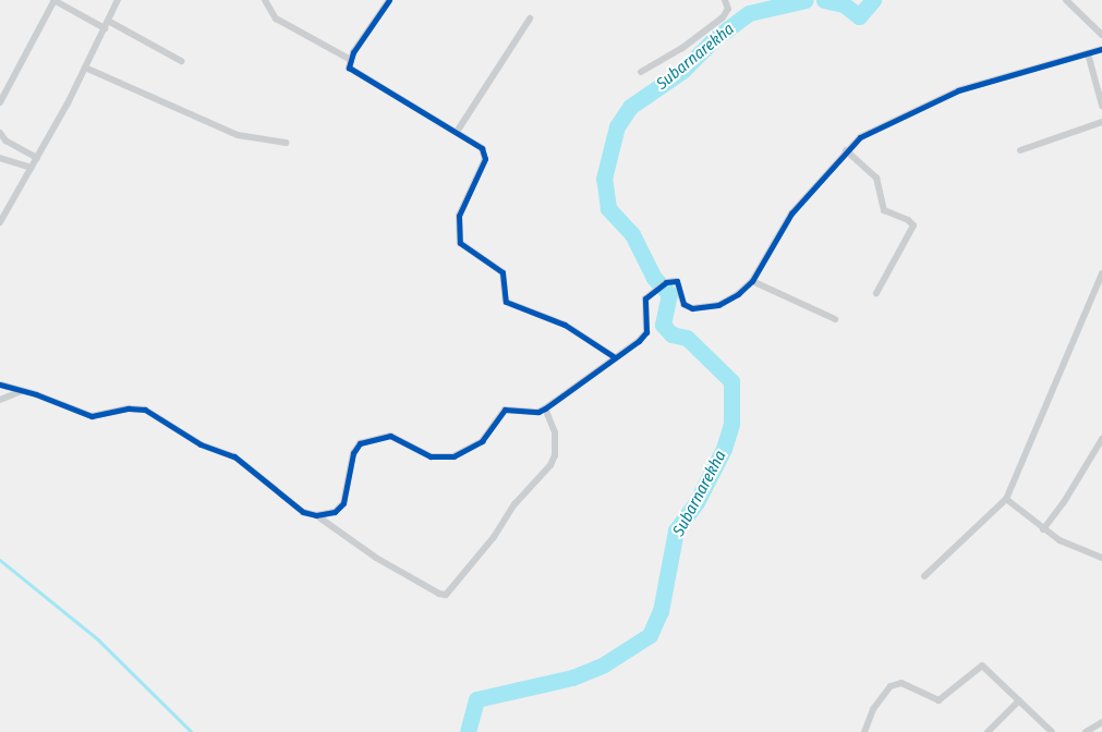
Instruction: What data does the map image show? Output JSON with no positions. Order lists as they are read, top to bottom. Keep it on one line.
{"water":["Subarnarekha"]}
